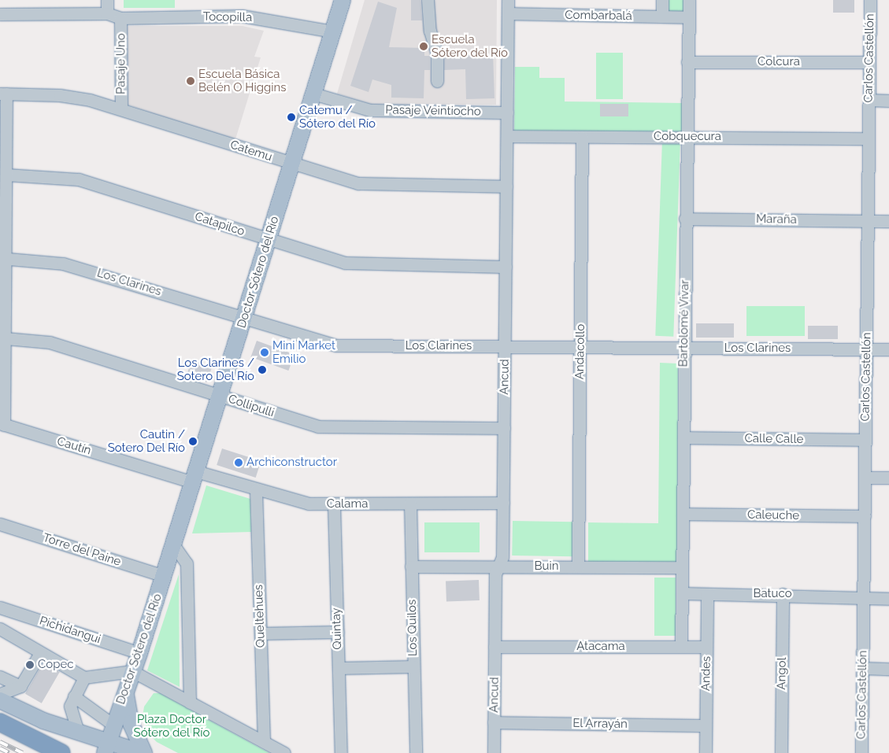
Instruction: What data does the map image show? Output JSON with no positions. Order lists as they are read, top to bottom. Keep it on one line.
{"streets":{"main road":["Doctor Sótero del Río"],"street":["Combarbalá","Tocopilla","Carlos Castellón","Colcura","Pasaje Uno","Pasaje Veintiocho","Cobquecura","Catemu","Maraña","Catapilco","Los Clarines","Bartolomé Vivar","Andacollo","Ancud","Collipulli","Calle Calle","Cautín","Calama","Caleuche","Torre del Paine","Buin","Batuco","Queltehues","Los Quilos","Quintay","Pichidangui","Atacama","Andes","Angol","El Arrayán"]},"crossings":[["Combarbalá","Bartolomé Vivar"],["Combarbalá","Ancud"],["Tocopilla","Pasaje Uno"],["Tocopilla","Doctor Sótero del Río"],["Carlos Castellón","Colcura"],["Carlos Castellón","Cobquecura"],["Carlos Castellón","Maraña"],["Carlos Castellón","Los Clarines"],["Carlos Castellón","Calle Calle"],["Carlos Castellón","Caleuche"],["Carlos Castellón","Batuco"],["Colcura","Bartolomé Vivar"],["Pasaje Uno","Catemu"],["Pasaje Veintiocho","Doctor Sótero del Río"],["Pasaje Veintiocho","Ancud"],["Cobquecura","Bartolomé Vivar"],["Cobquecura","Andacollo"],["Cobquecura","Ancud"],["Catemu","Doctor Sótero del Río"],["Catemu","Ancud"],["Maraña","Bartolomé Vivar"],["Catapilco","Doctor Sótero del Río"],["Catapilco","Ancud"],["Doctor Sótero del Río","Los Clarines"],["Doctor Sótero del Río","Collipulli"],["Doctor Sótero del Río","Cautín"],["Doctor Sótero del Río","Calama"],["Doctor Sótero del Río","Torre del Paine"],["Doctor Sótero del Río","Pichidangui"],["Los Clarines","Bartolomé Vivar"],["Los Clarines","Andacollo"],["Los Clarines","Ancud"],["Bartolomé Vivar","Calle Calle"],["Bartolomé Vivar","Caleuche"],["Bartolomé Vivar","Buin"],["Bartolomé Vivar","Batuco"],["Bartolomé Vivar","Atacama"],["Andacollo","Buin"],["Ancud","Collipulli"],["Ancud","Calama"],["Ancud","Buin"],["Ancud","Atacama"],["Ancud","El Arrayán"],["Cautín","Calama"],["Calama","Queltehues"],["Calama","Los Quilos"],["Calama","Quintay"],["Buin","Los Quilos"],["Batuco","Andes"],["Batuco","Angol"],["Atacama","Andes"],["Andes","El Arrayán"]],"parks":["Plaza Doctor Sótero del Río"],"places":["Escuela Sótero del Río","Escuela Básica Belén O Higgins","Catemu / Sótero del Río","Mini Market Emilio","Los Clarines / Sotero Del Río","Cautin / Sotero Del Río","Archiconstructor","Copec"]}
